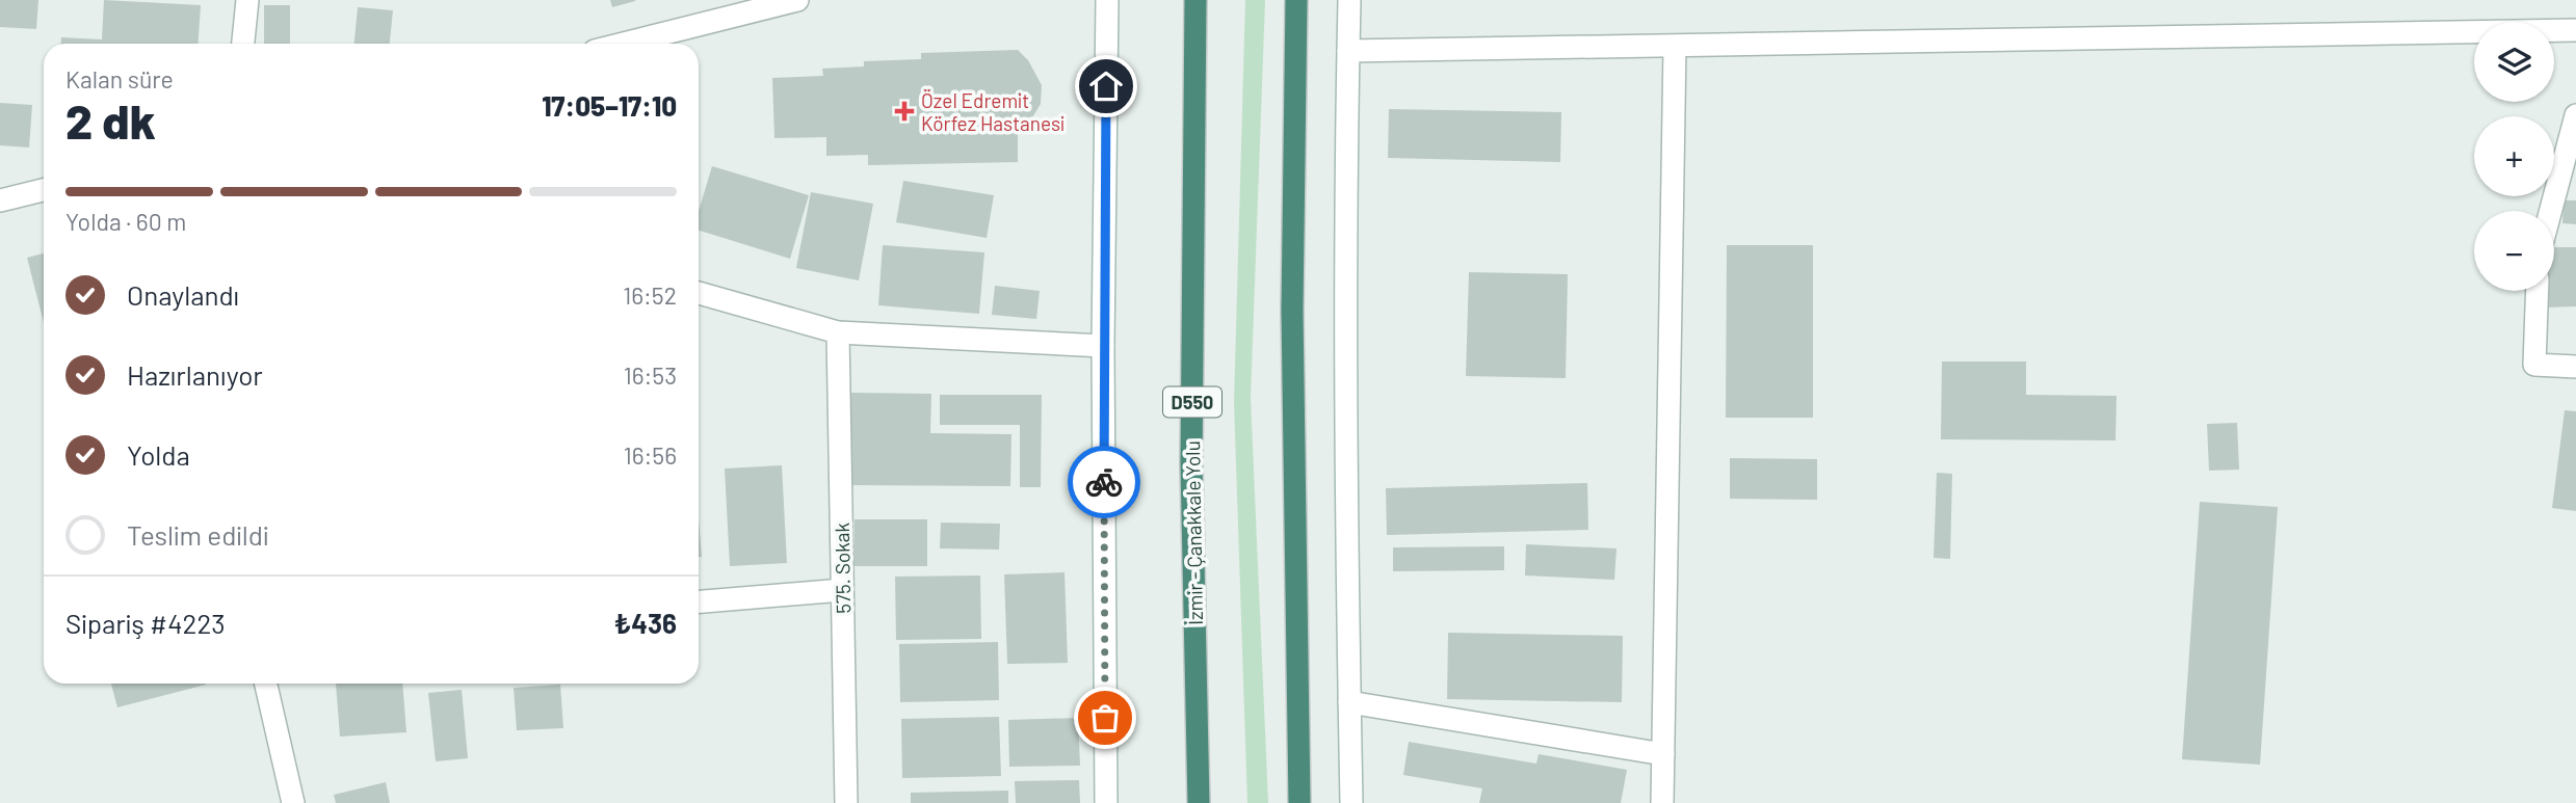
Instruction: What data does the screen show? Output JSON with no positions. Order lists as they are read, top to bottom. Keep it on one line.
{"streets":{"highway":["D550","İzmir - Çanakkale Yolu"],"street":["575. Sokak"]},"places":{"health":["Özel Edremit Körfez Hastanesi"]},"page":{"map_buttons":["+","−"],"heading":["2 dk","Kalan süre","17:05–17:10"],"panel":["Sipariş #4223","₺436"],"bar":"Yolda · 60 m","list":[["Onaylandı","16:52"],["Hazırlanıyor","16:53"],["Yolda","16:56"],"Teslim edildi"]}}
